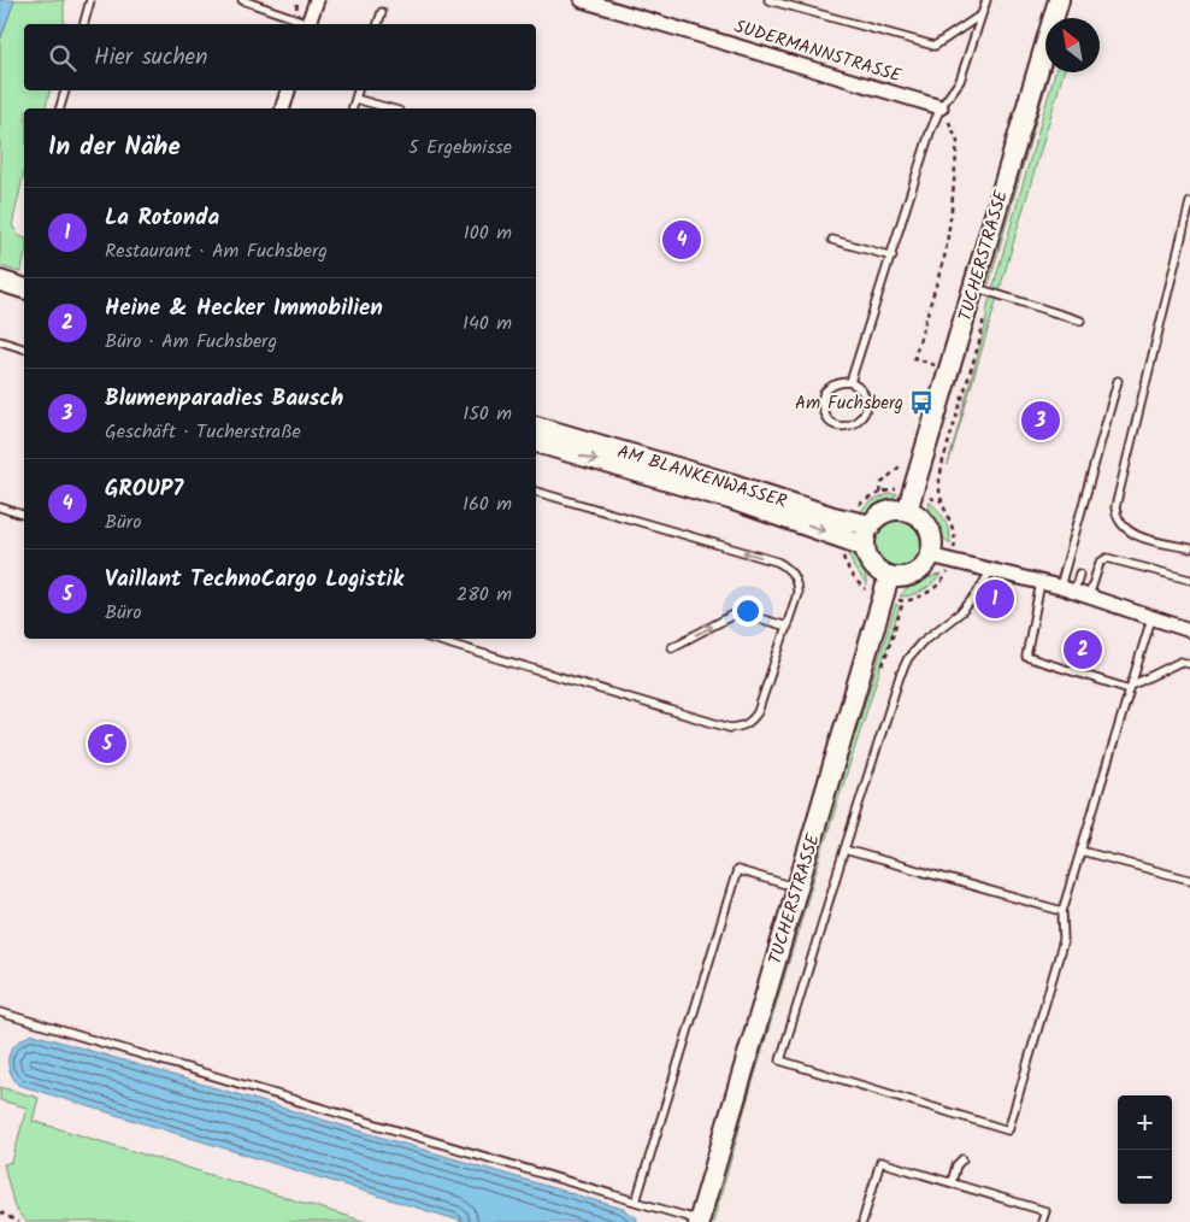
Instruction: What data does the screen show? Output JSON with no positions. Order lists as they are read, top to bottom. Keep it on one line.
{"streets":{"main road":["TUCHERSTRASSE","AM BLANKENWASSER"],"street":["SUDERMANNSTRASSE"]},"crossings":[["TUCHERSTRASSE","AM BLANKENWASSER"]],"places":{"bus stop":["Am Fuchsberg"]},"north":"top left","page":{"search":"Hier suchen","heading":["In der Nähe","5 Ergebnisse"],"list":[{"mark":"1","name":"La Rotonda","note":"Restaurant · Am Fuchsberg","value":"100 m"},{"mark":"2","name":"Heine & Hecker Immobilien","note":"Büro · Am Fuchsberg","value":"140 m"},{"mark":"3","name":"Blumenparadies Bausch","note":"Geschäft · Tucherstraße","value":"150 m"},{"mark":"4","name":"GROUP7","note":"Büro","value":"160 m"},{"mark":"5","name":"Vaillant TechnoCargo Logistik","note":"Büro","value":"280 m"}],"pins":["4","3","1","2","5"],"map_buttons":["+","−"]}}
